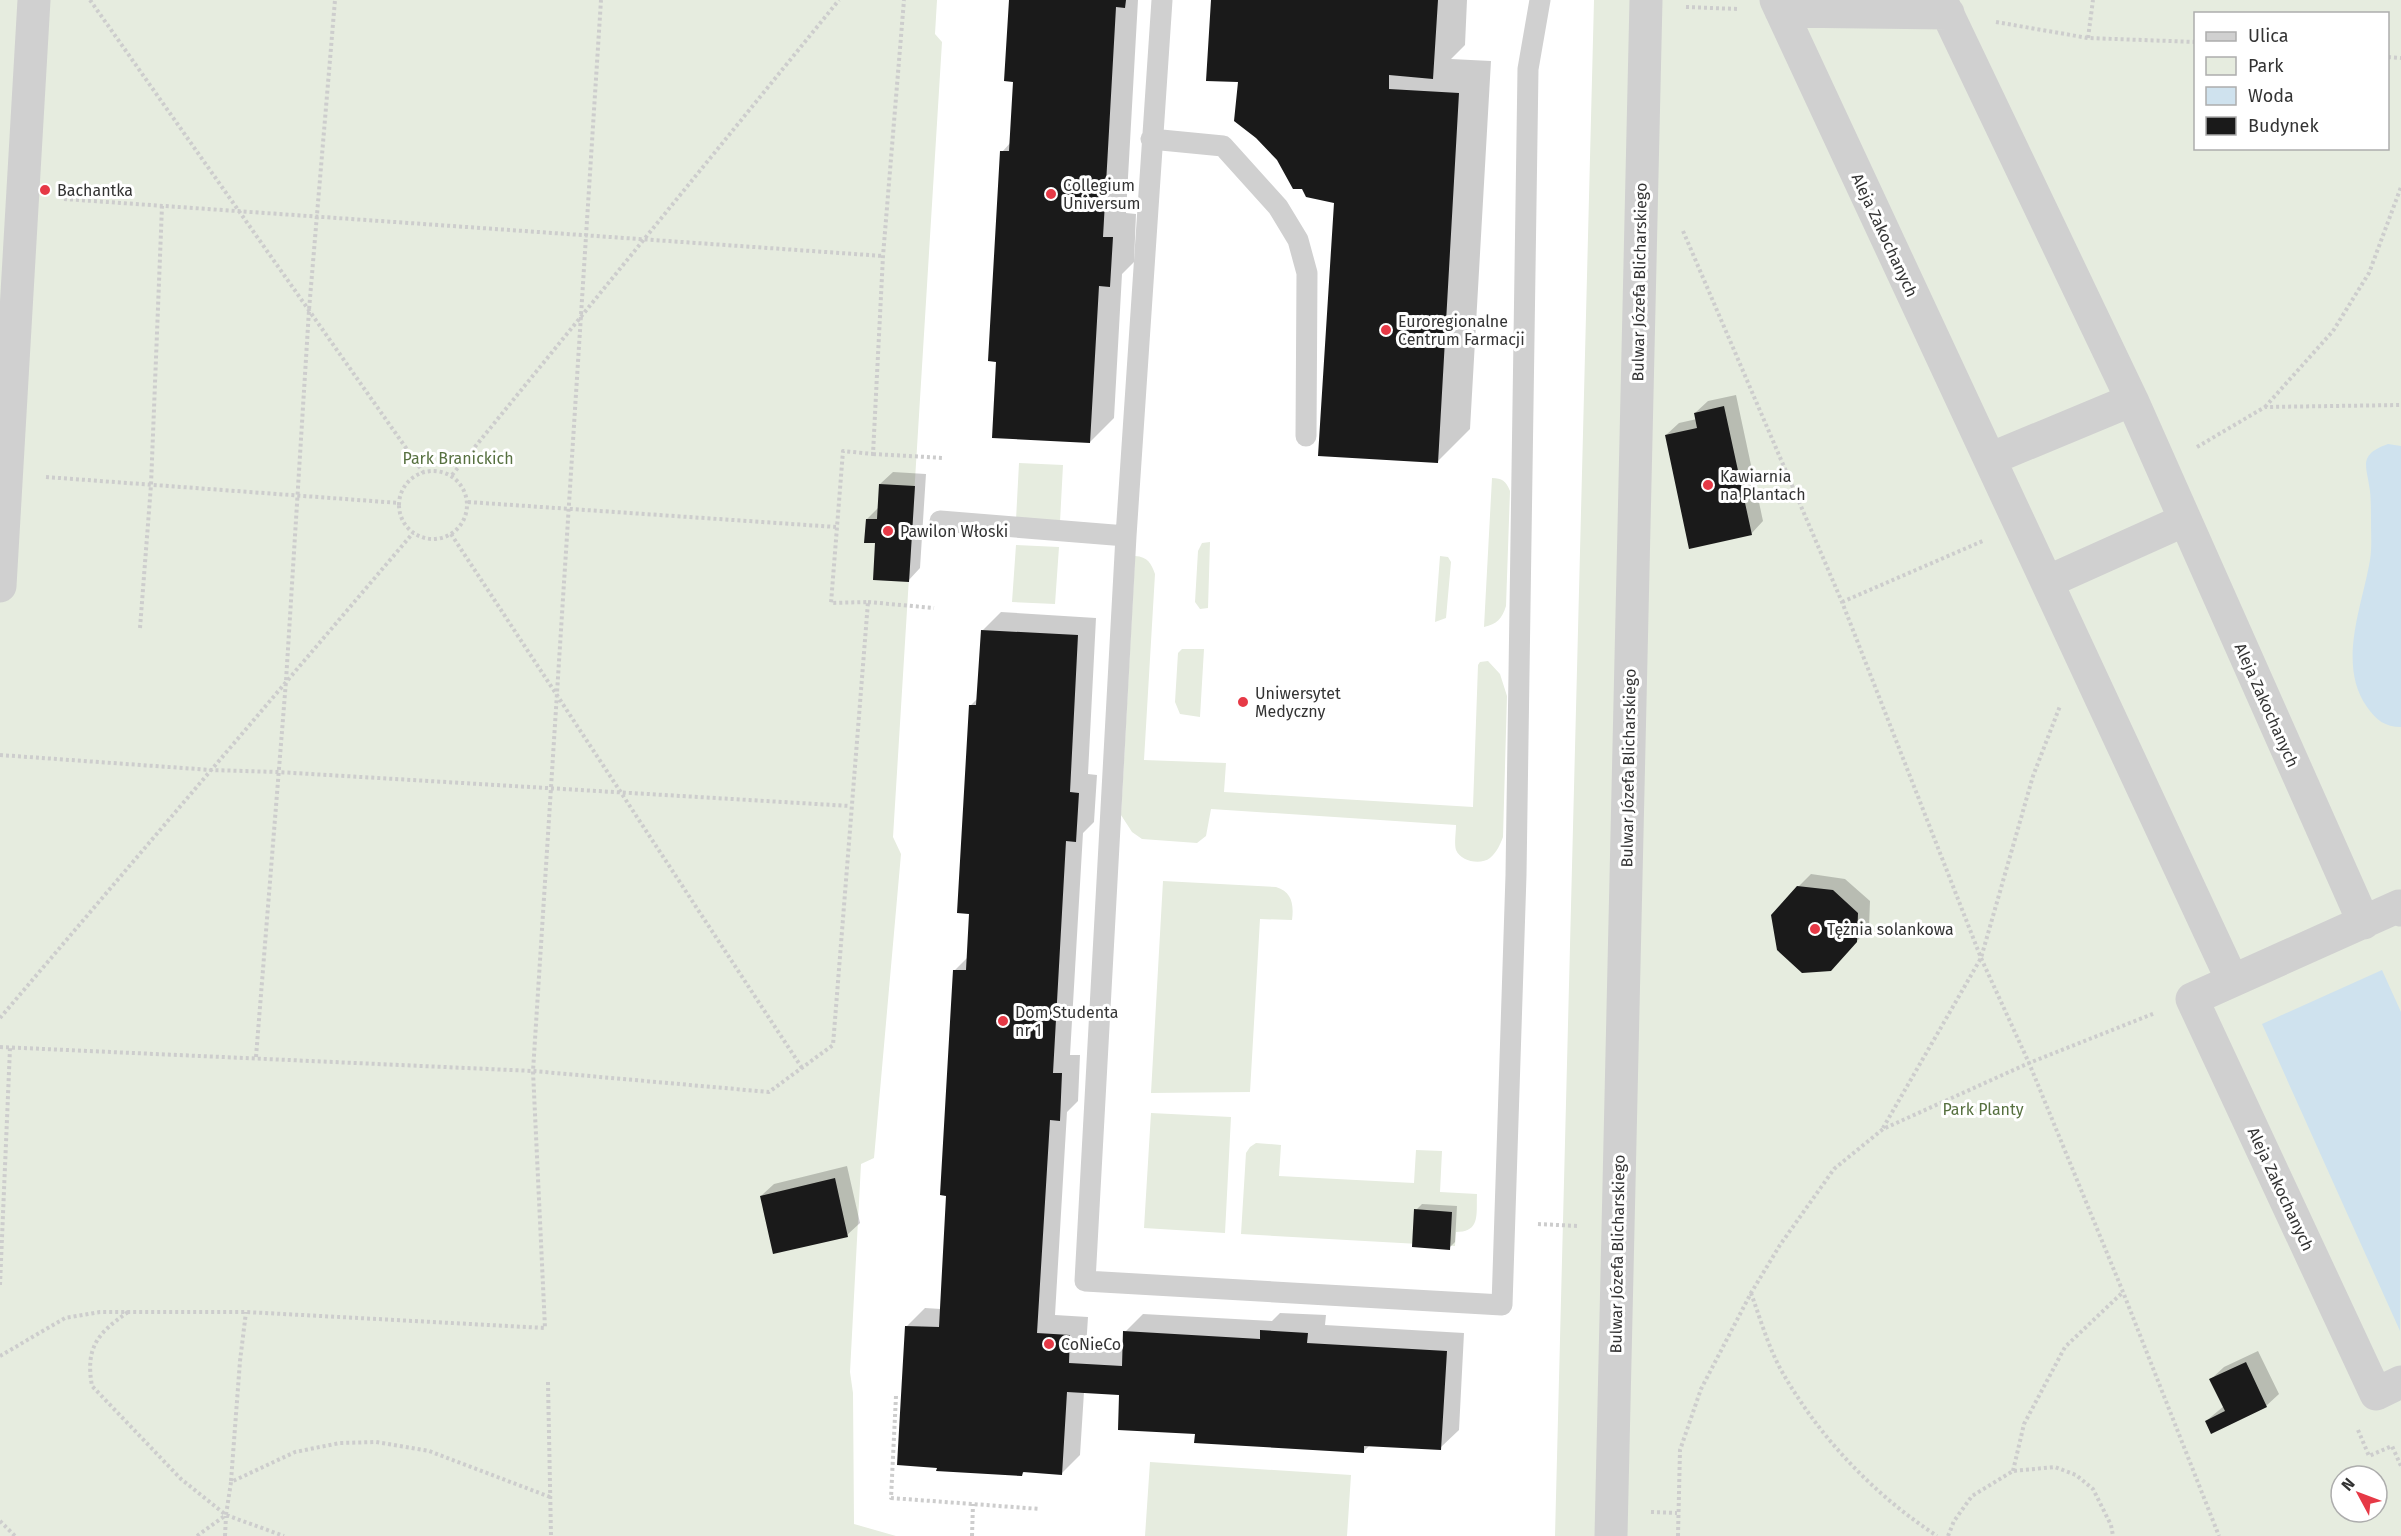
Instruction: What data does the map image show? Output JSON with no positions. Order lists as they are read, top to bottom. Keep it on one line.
{"streets":{"street":["Aleja Zakochanych","Bulwar Józefa Blicharskiego"]},"parks":["Park Branickich","Park Planty"],"places":["Bachantka","Collegium Universum","Euroregionalne Centrum Farmacji","Kawiarnia na Plantach","Pawilon Włoski","Uniwersytet Medyczny","Tężnia solankowa","Dom Studenta nr 1","CoNieCo"],"legend":["Ulica","Park","Woda","Budynek"],"north":"top left"}
